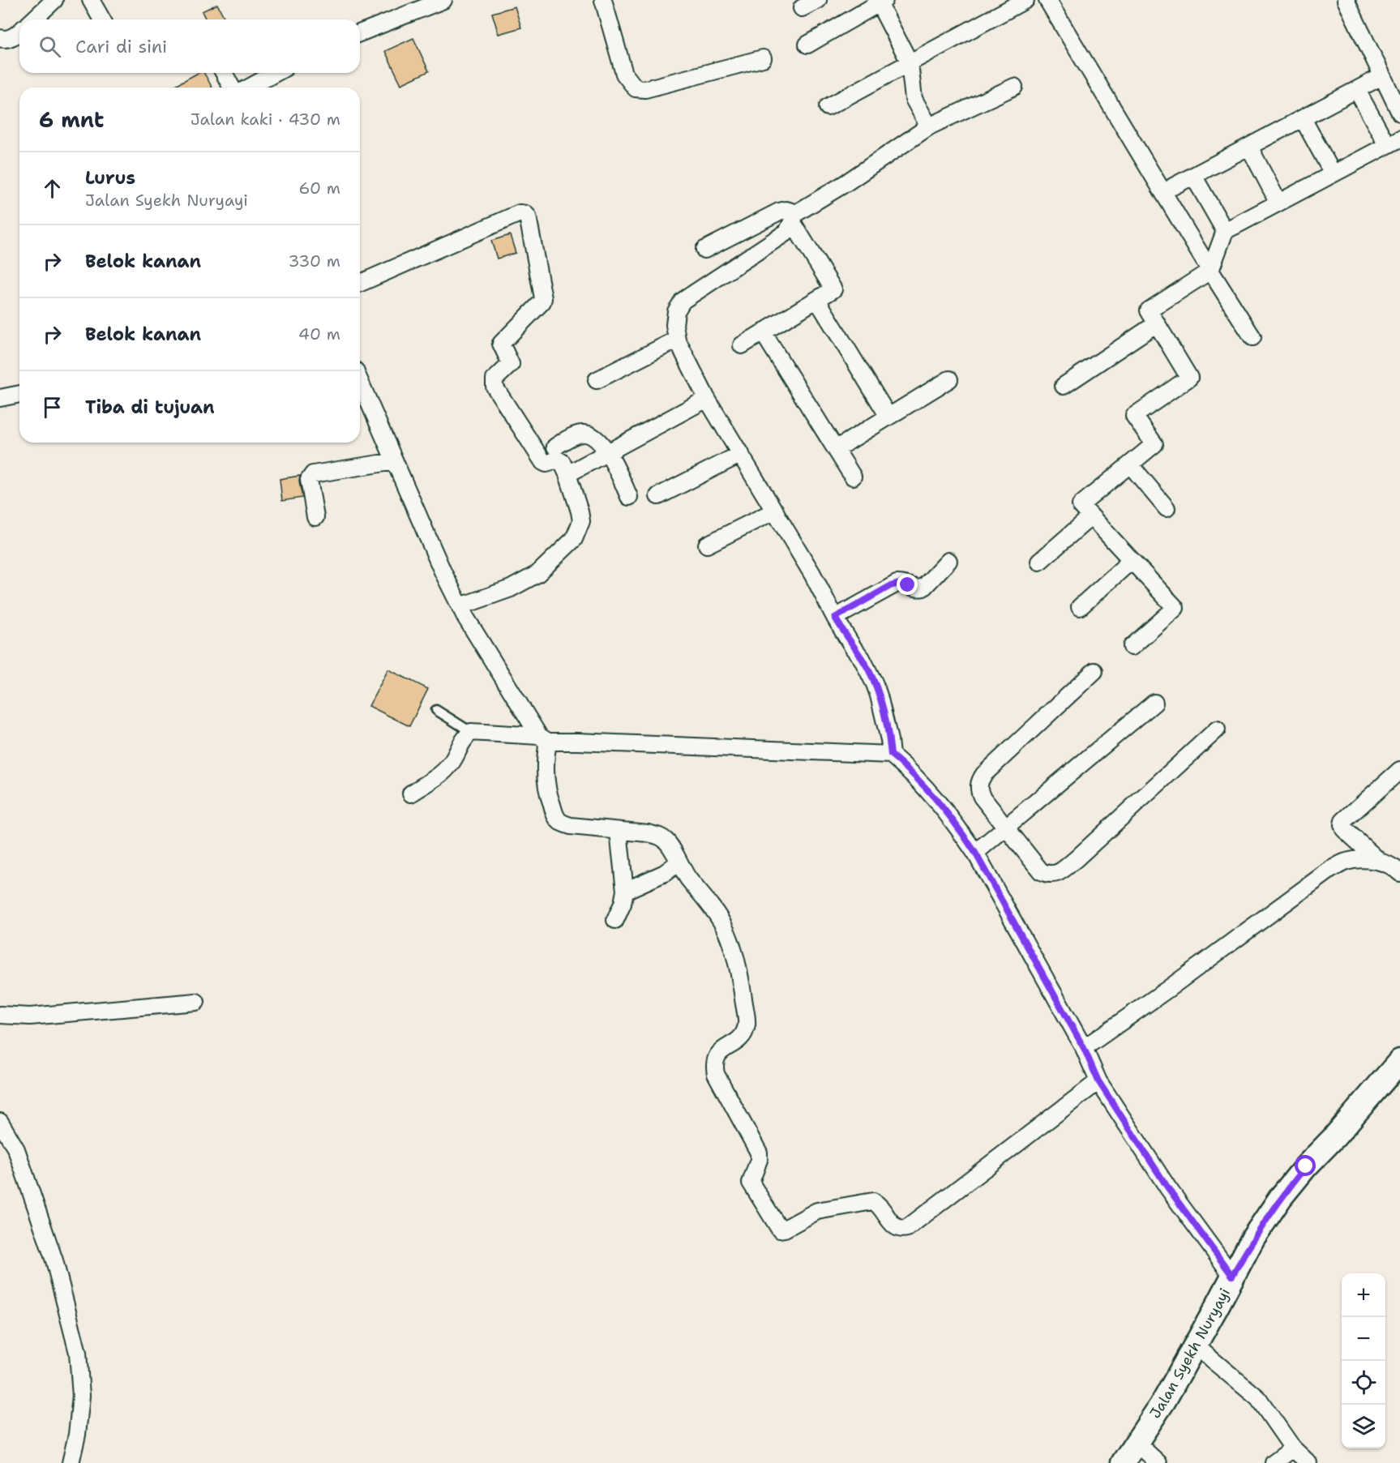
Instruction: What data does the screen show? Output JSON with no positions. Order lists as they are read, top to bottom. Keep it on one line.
{"streets":{"main road":["Jalan Syekh Nuryayi"]},"page":{"search":"Cari di sini","heading":["6 mnt","Jalan kaki · 430 m"],"list":[["Lurus","Jalan Syekh Nuryayi","60 m"],["Belok kanan","330 m"],["Belok kanan","40 m"],"Tiba di tujuan"],"map_buttons":["+","−"]}}
